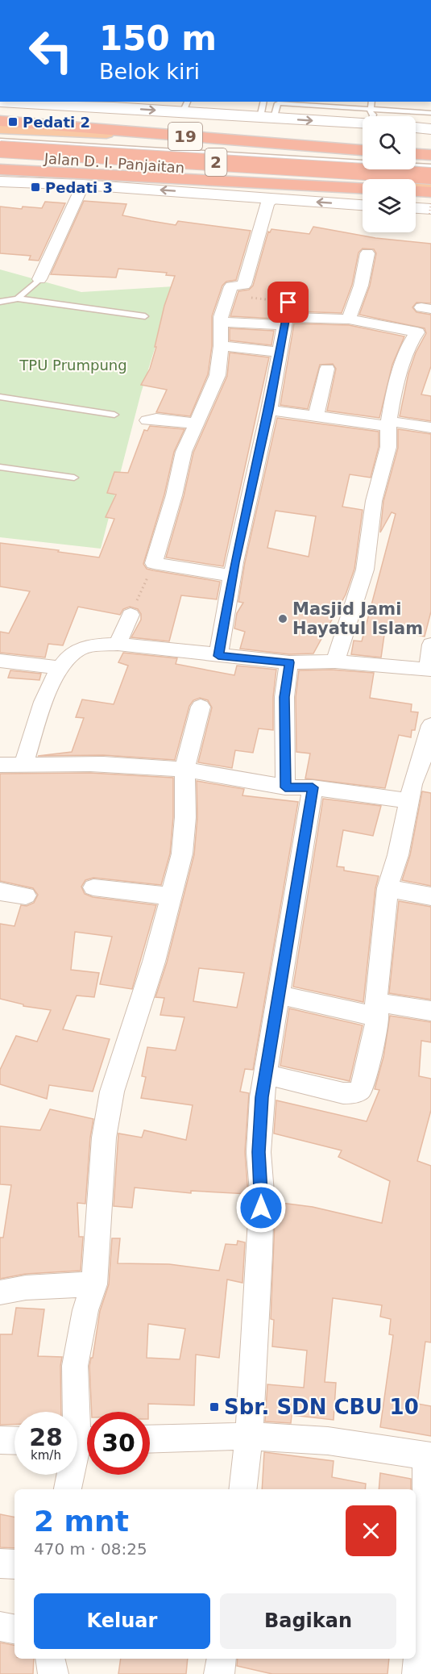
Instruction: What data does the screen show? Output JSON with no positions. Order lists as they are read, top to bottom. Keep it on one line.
{"streets":{"highway":["19","2","Jalan D. I. Panjaitan"]},"crossings":[["19","2"]],"parks":["TPU Prumpung"],"places":{"transit":["Pedati 2","Pedati 3","Sbr. SDN CBU 10"],"other":["Masjid Jami Hayatul Islam"]},"page":{"turn":["150 m","Belok kiri"],"speed":"28 km/h","limit":"30","heading":["2 mnt","470 m · 08:25"],"buttons":["Keluar","Bagikan"]}}
